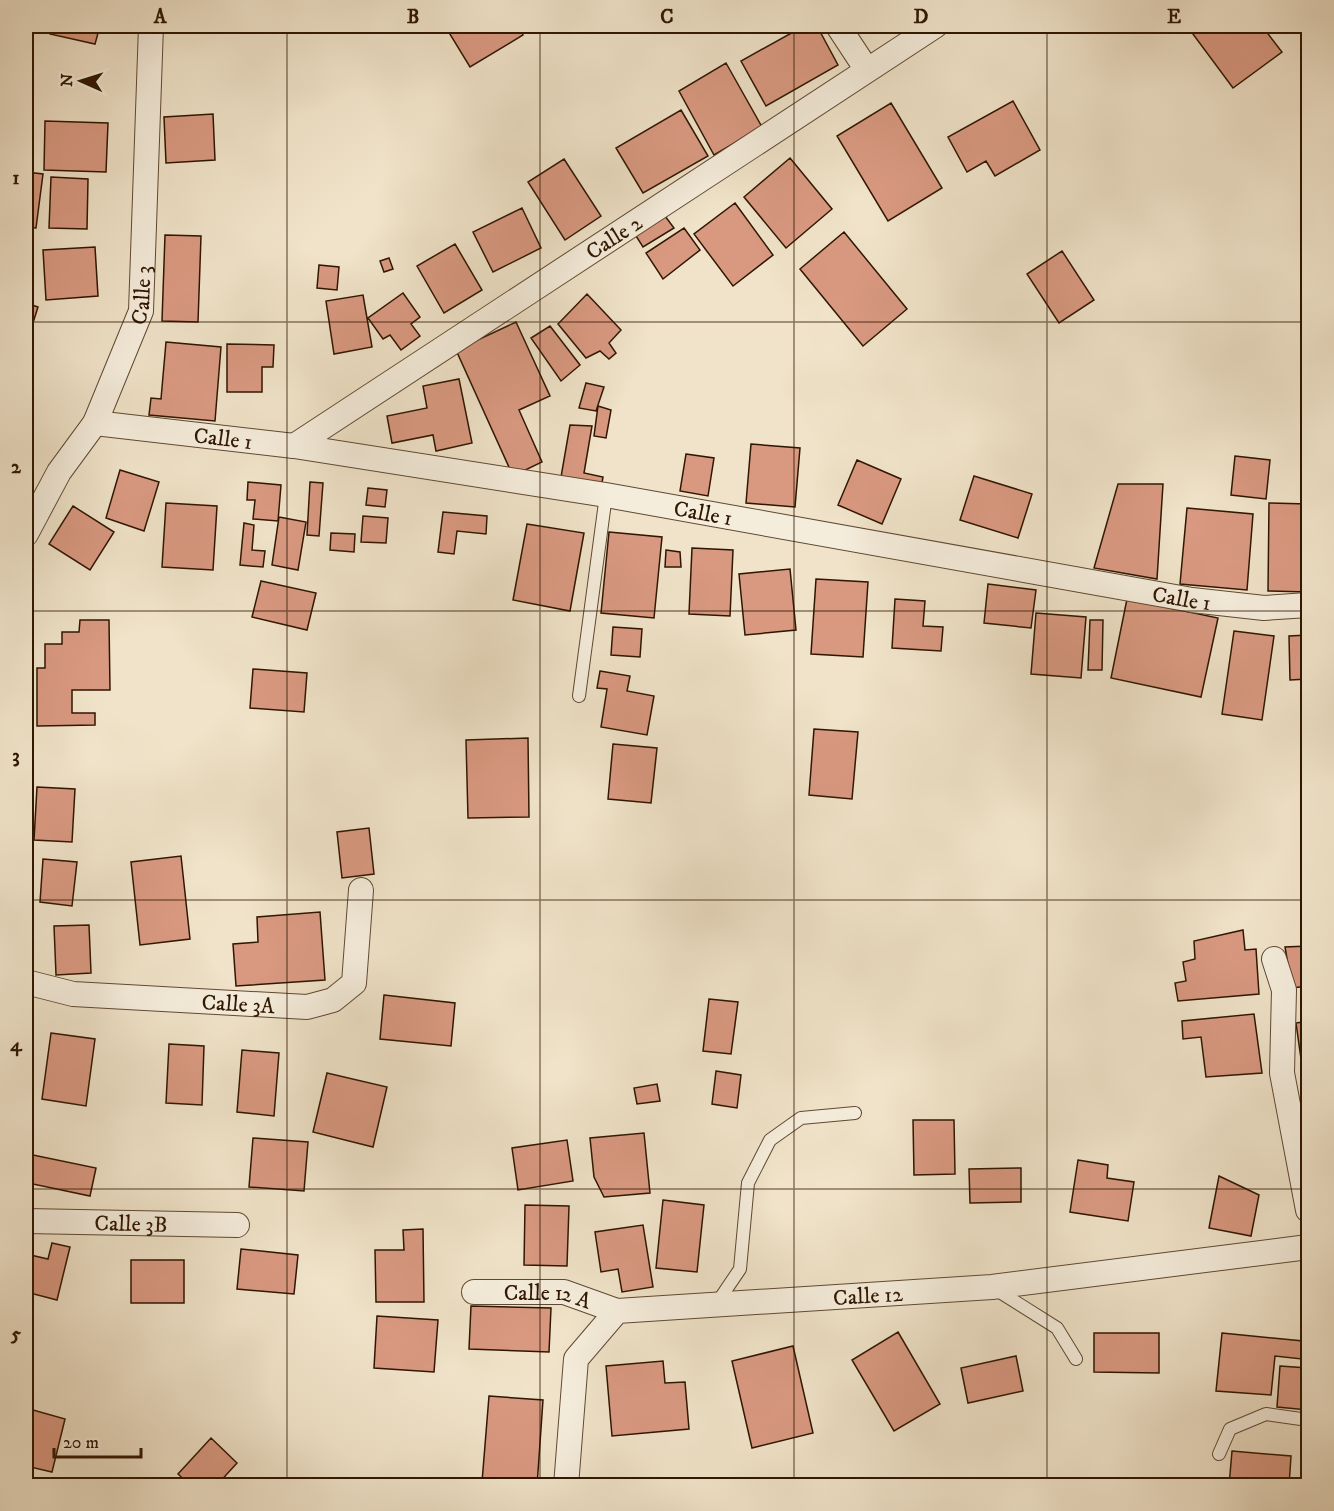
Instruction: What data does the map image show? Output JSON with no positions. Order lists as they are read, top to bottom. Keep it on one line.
{"streets":{"street":["Calle 2","Calle 3","Calle 1","Calle 3A","Calle 3B","Calle 12","Calle 12 A"]},"crossings":[["Calle 2","Calle 1"],["Calle 3","Calle 1"],["Calle 12","Calle 12 A"]],"scale_bar":"20 m","north":"left","grid":{"columns":["A","B","C","D","E"],"rows":["1","2","3","4","5"]}}
